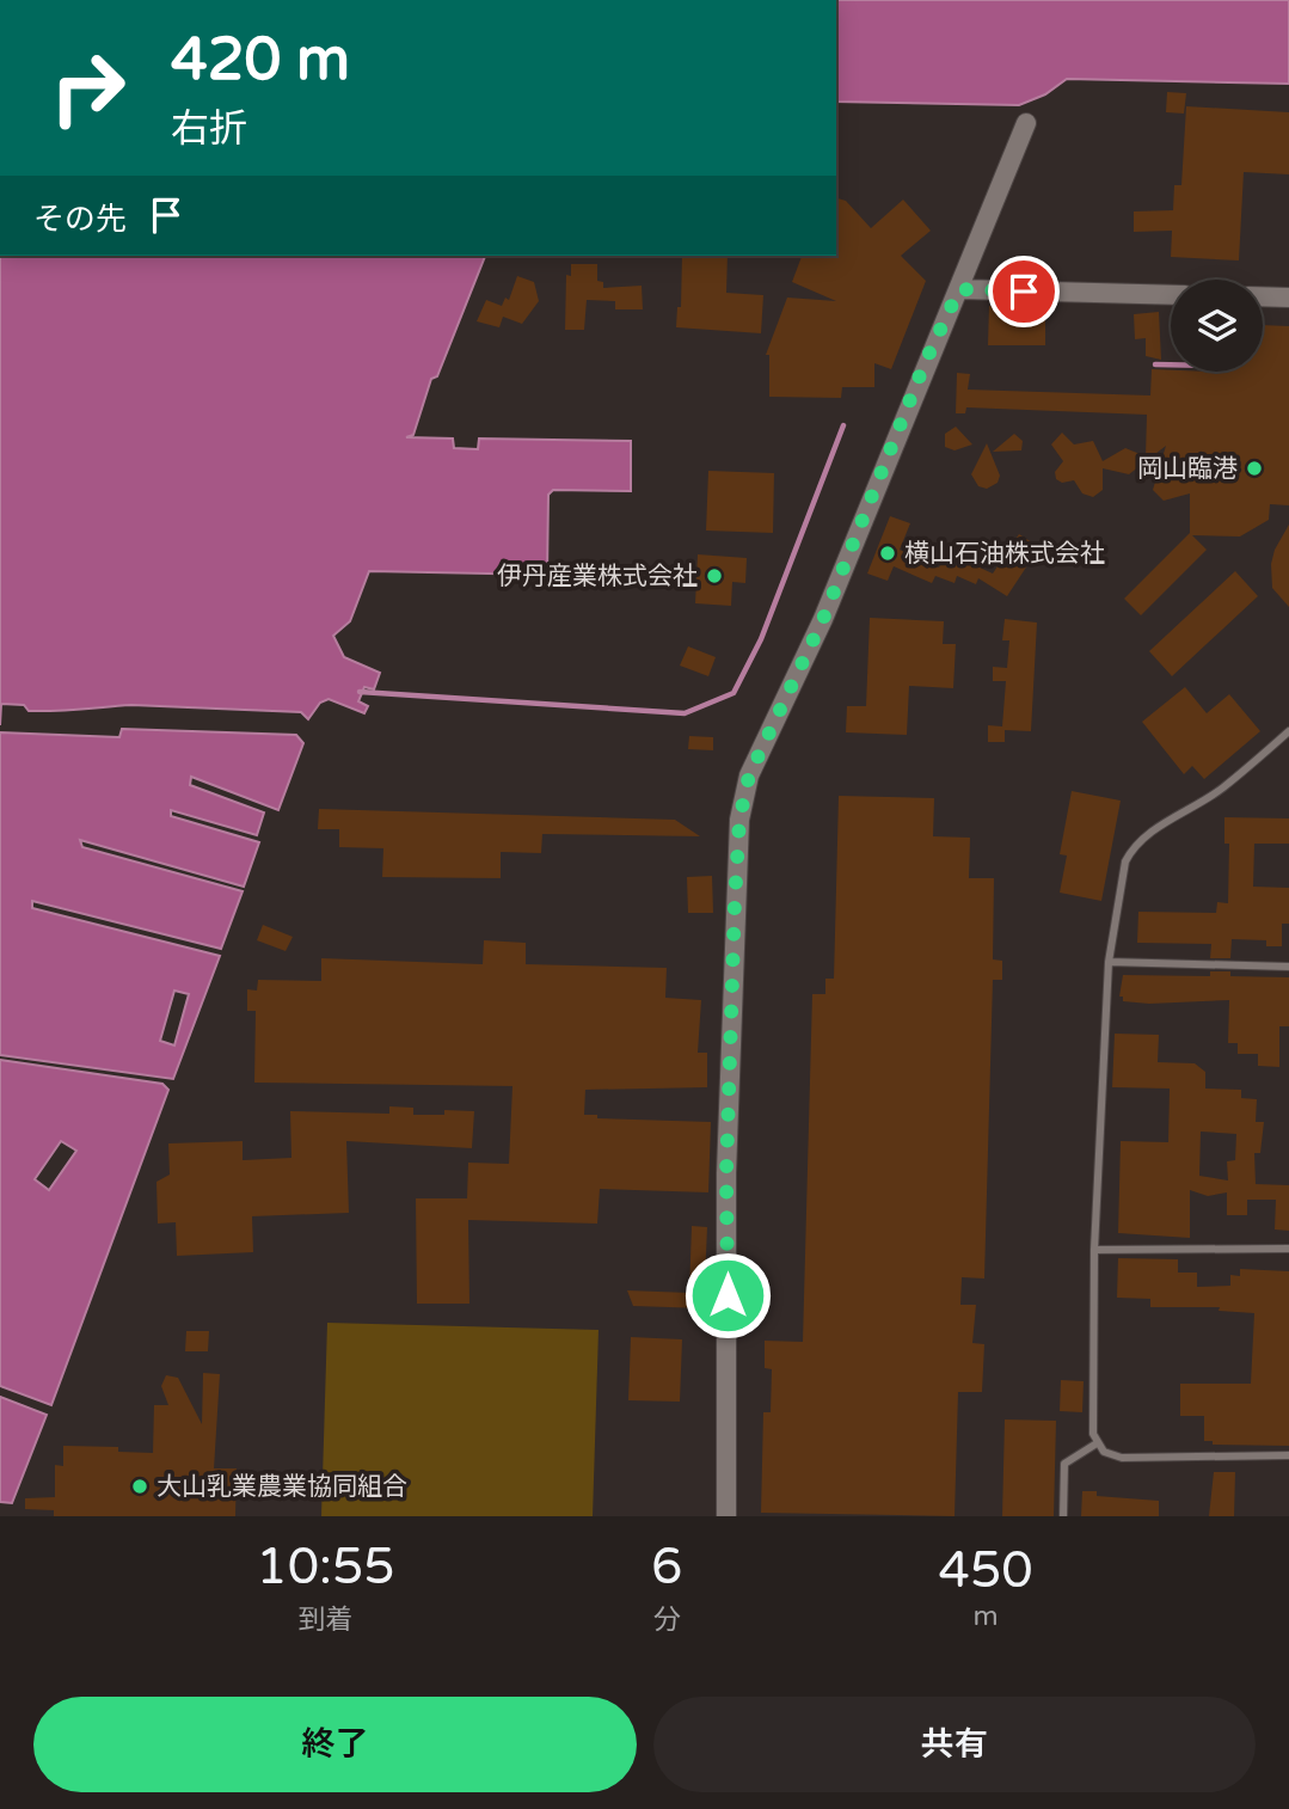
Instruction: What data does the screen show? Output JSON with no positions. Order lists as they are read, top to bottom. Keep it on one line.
{"places":["岡山臨港","横山石油株式会社","伊丹産業株式会社","大山乳業農業協同組合"],"page":{"turn":["420 m","右折"],"then":"その先","eta":["10:55","到着","6","分","450","m"],"buttons":["終了","共有"]}}
